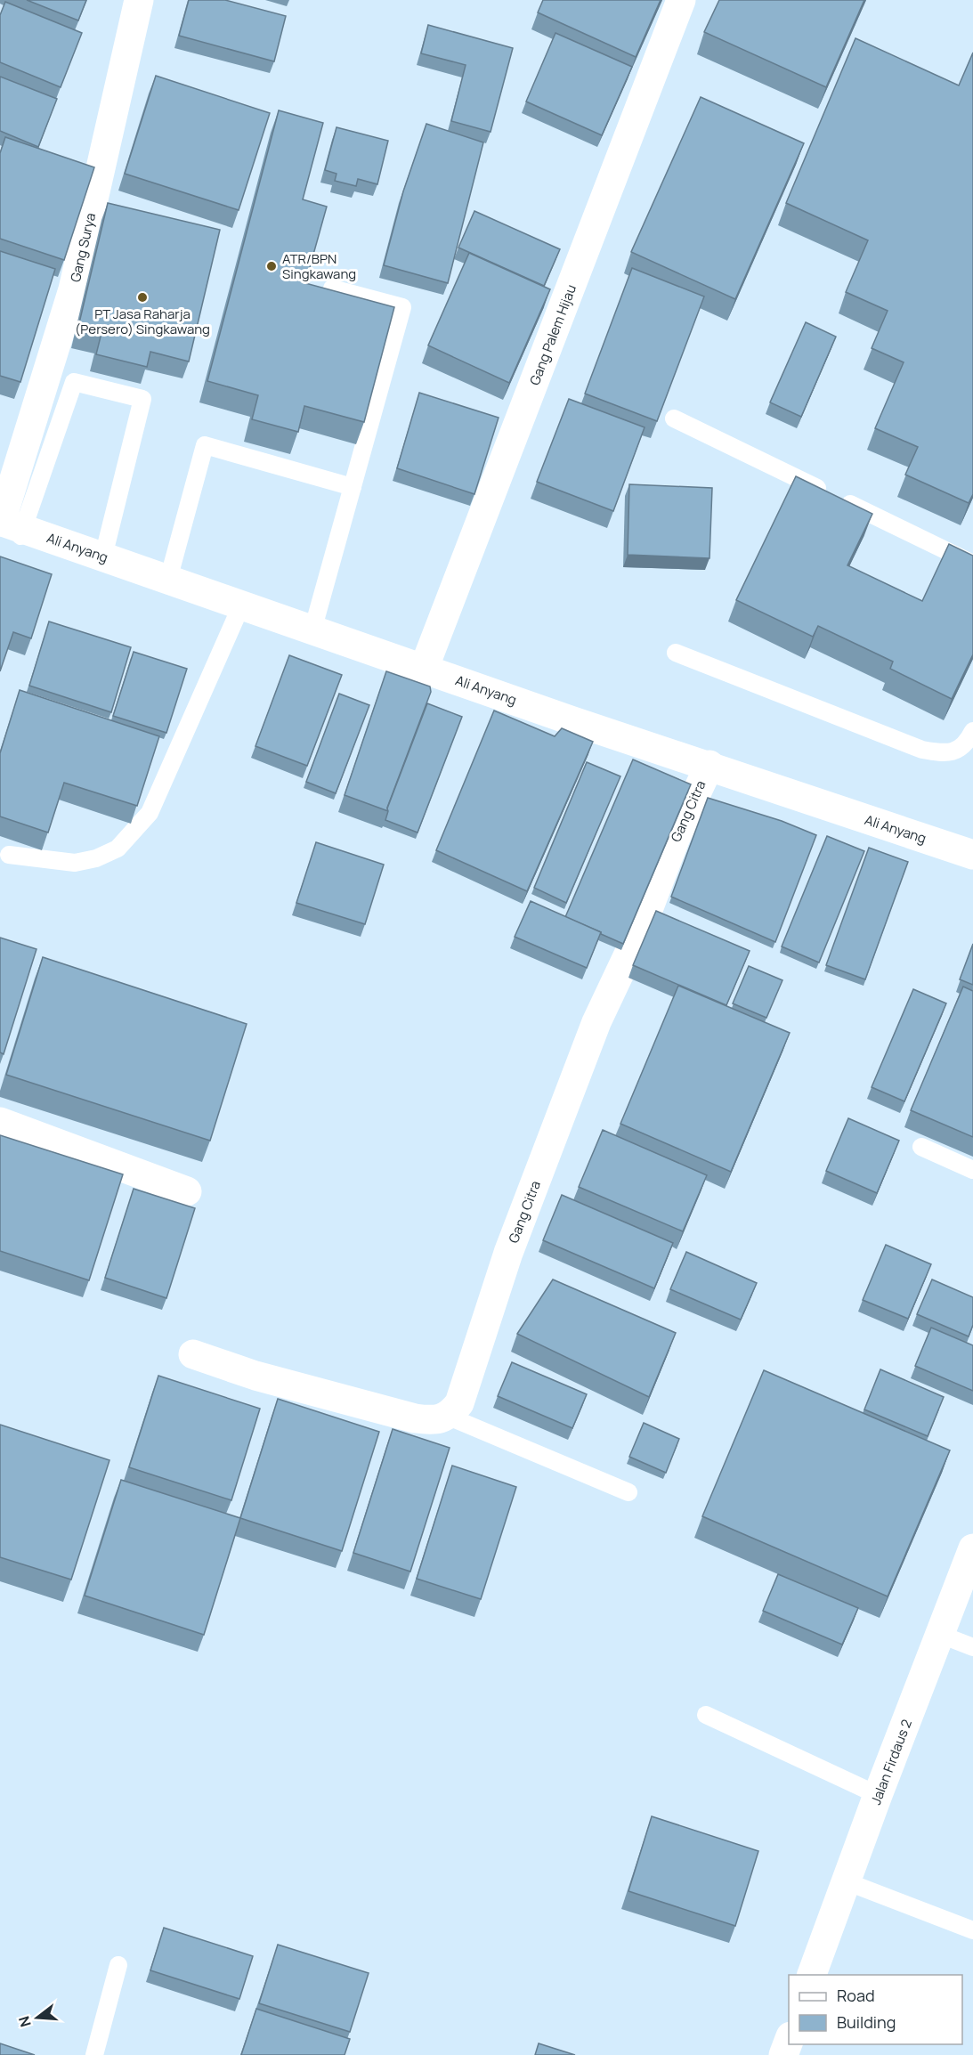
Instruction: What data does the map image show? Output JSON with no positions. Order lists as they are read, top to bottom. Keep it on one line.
{"streets":{"street":["Gang Surya","Gang Palem Hijau","Ali Anyang","Gang Citra","Jalan Firdaus 2"]},"crossings":[["Gang Surya","Ali Anyang"],["Gang Palem Hijau","Ali Anyang"],["Ali Anyang","Gang Citra"]],"places":["ATR/BPN Singkawang","PT Jasa Raharja (Persero) Singkawang"],"legend":["Road","Building"],"north":"left"}
